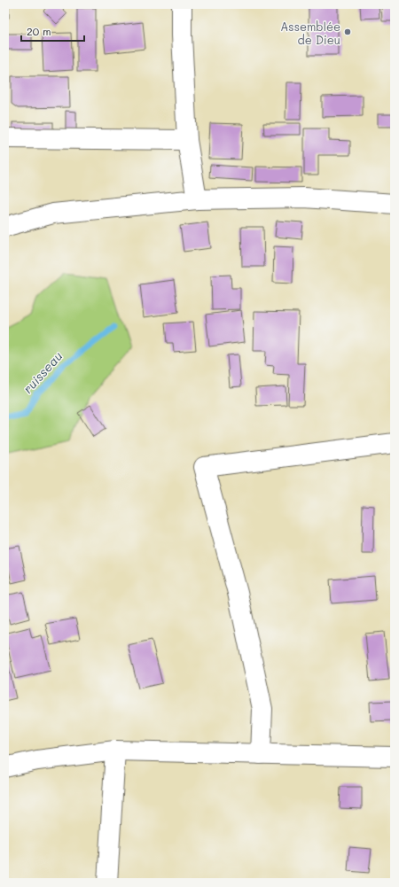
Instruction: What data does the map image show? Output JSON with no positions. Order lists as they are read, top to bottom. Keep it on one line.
{"water":["ruisseau"],"places":["Assemblée de Dieu"],"scale_bar":"20 m"}
